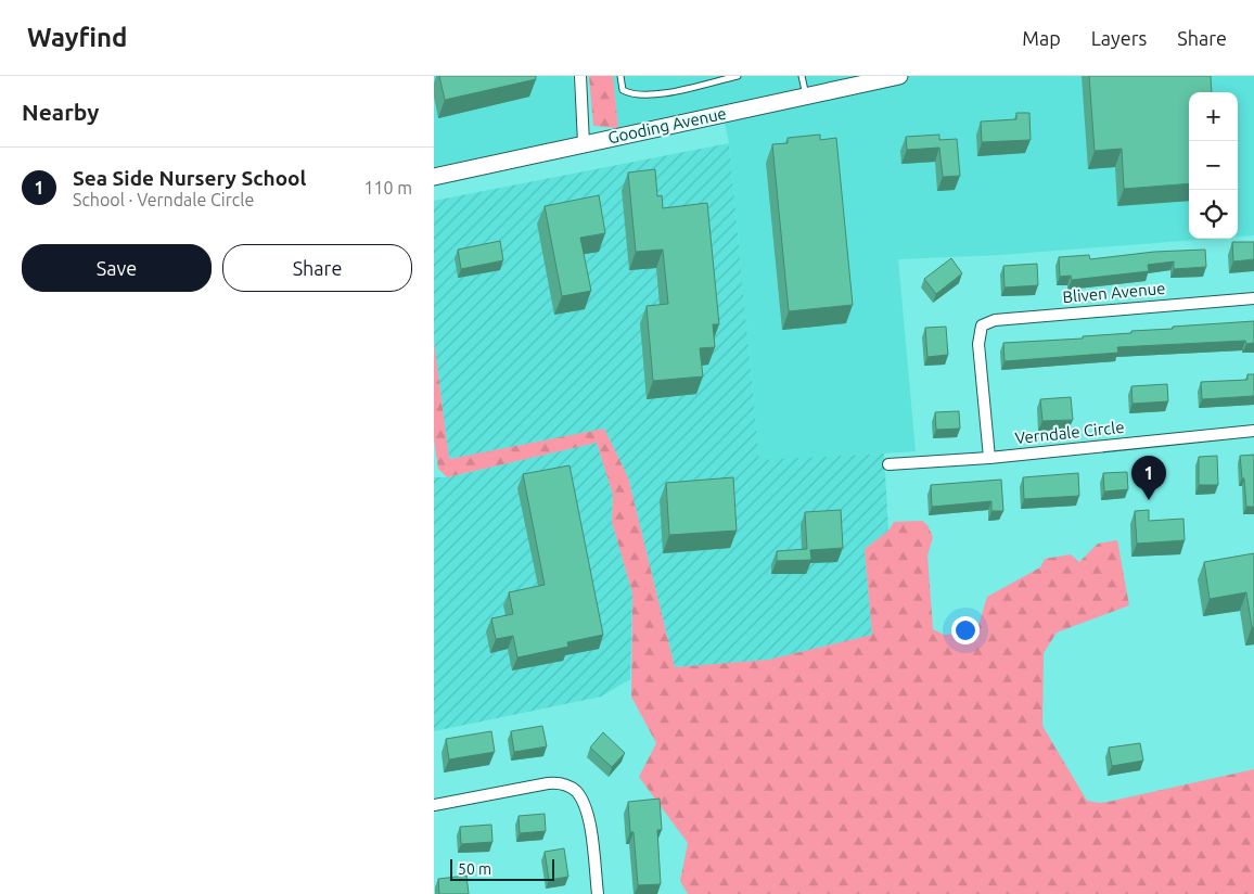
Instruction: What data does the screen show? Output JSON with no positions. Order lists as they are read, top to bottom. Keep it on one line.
{"streets":{"main road":["Gooding Avenue"],"street":["Bliven Avenue","Verndale Circle"]},"crossings":[["Bliven Avenue","Verndale Circle"]],"scale_bar":"50 m","page":{"header":"Wayfind","nav":["Map","Layers","Share"],"heading":"Nearby","map_buttons":["+","−"],"list":[{"mark":"1","name":"Sea Side Nursery School","note":"School · Verndale Circle","value":"110 m"}],"buttons":["Save","Share"],"pins":"1","scale":"50 m"}}
